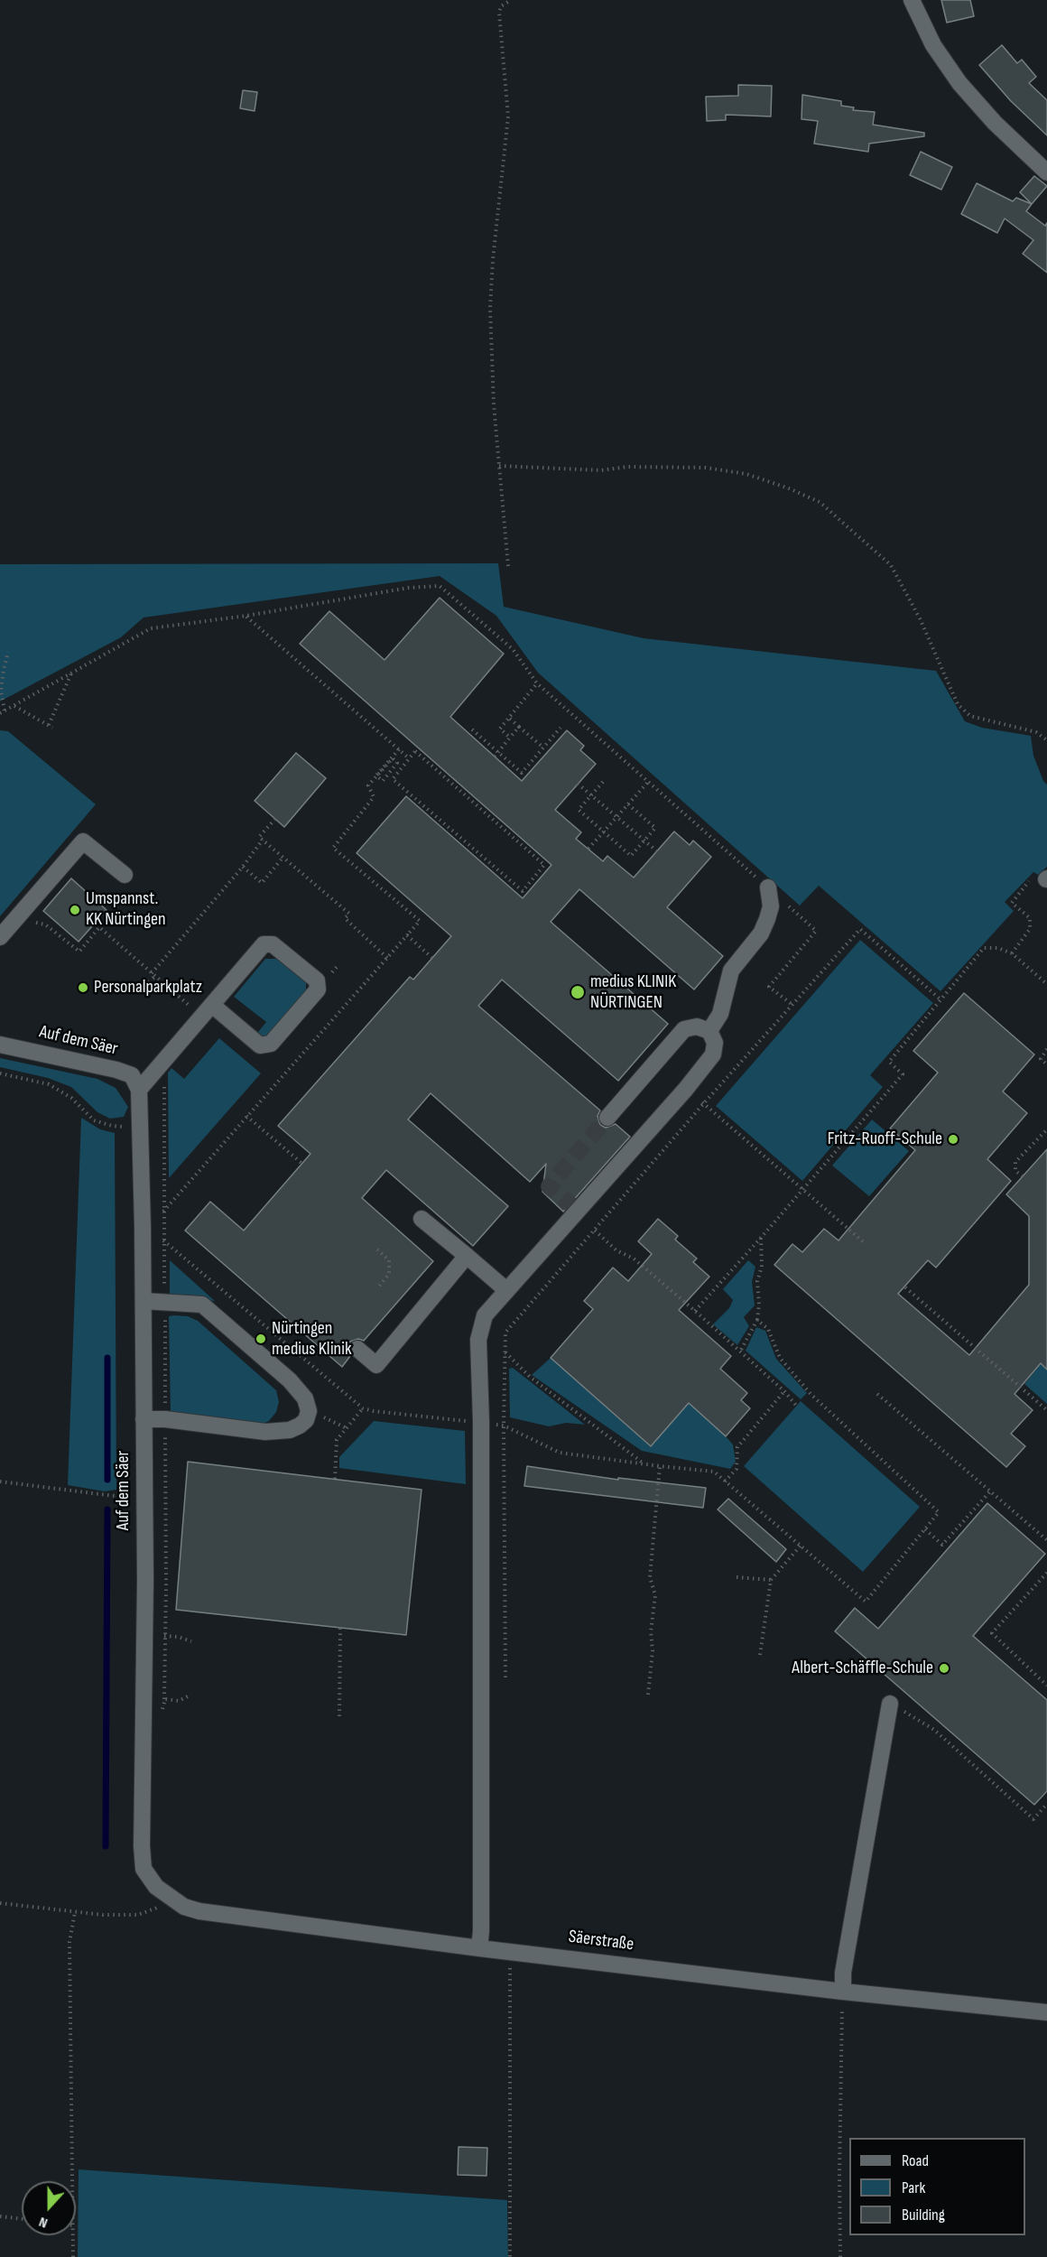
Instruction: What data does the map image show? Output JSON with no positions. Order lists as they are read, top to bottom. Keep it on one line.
{"streets":{"street":["Auf dem Säer","Säerstraße"]},"crossings":[["Auf dem Säer","Säerstraße"]],"places":["Umspannst. KK Nürtingen","Personalparkplatz","medius KLINIK NÜRTINGEN","Fritz-Ruoff-Schule","Nürtingen medius Klinik","Albert-Schäffle-Schule"],"legend":["Road","Park","Building"],"north":"bottom"}
